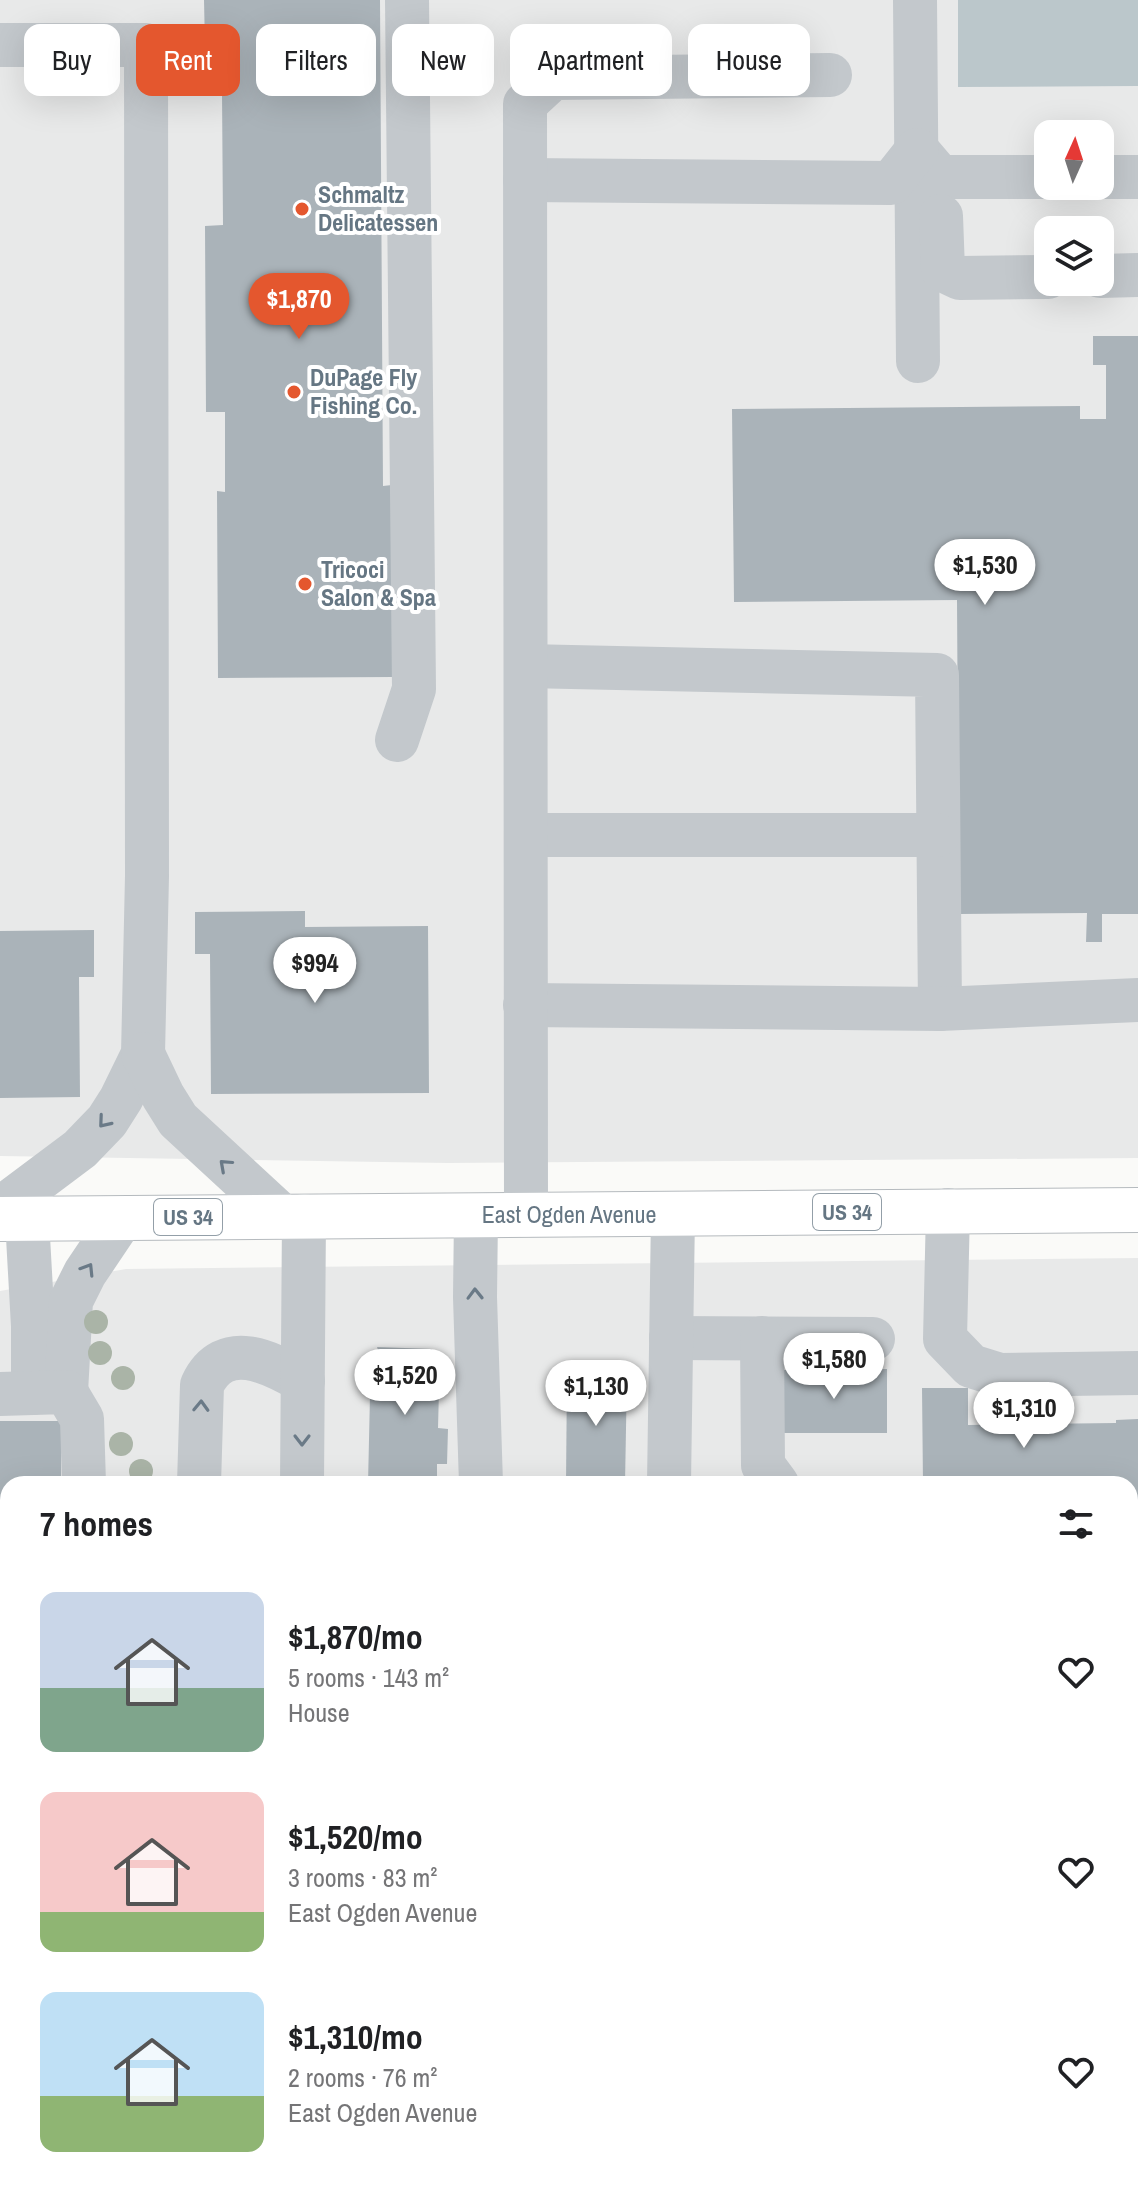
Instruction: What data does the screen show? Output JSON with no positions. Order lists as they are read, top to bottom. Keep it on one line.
{"streets":{"main road":["US 34","East Ogden Avenue"]},"places":["Schmaltz Delicatessen","DuPage Fly Fishing Co.","Tricoci Salon & Spa"],"north":"top","page":{"chip":["Buy","Rent","Filters","New","Apartment","House"],"price":["$1,870","$1,530","$994","$1,580","$1,520","$1,130","$1,310"],"heading":"7 homes","list":[{"name":"$1,870/mo","note":"5 rooms · 143 m² · House"},{"name":"$1,520/mo","note":"3 rooms · 83 m² · East Ogden Avenue"},{"name":"$1,310/mo","note":"2 rooms · 76 m² · East Ogden Avenue"}]}}
